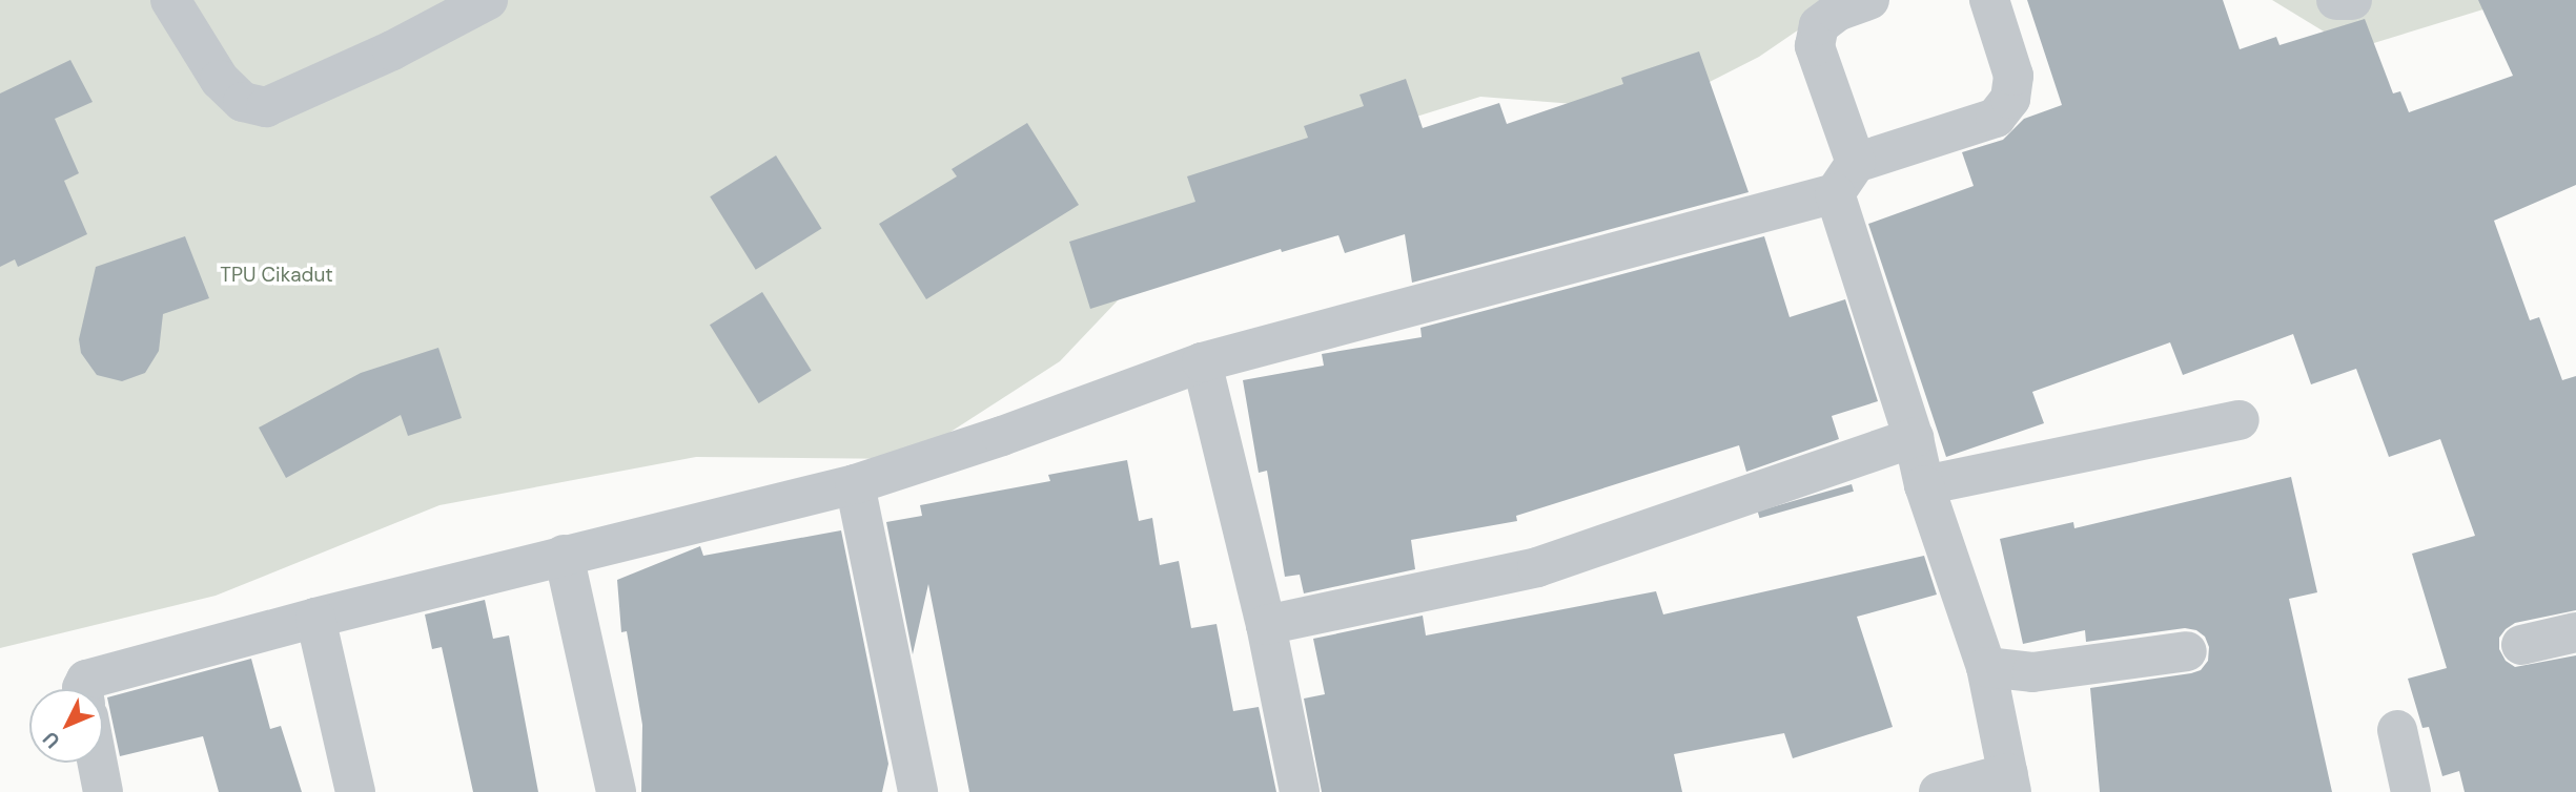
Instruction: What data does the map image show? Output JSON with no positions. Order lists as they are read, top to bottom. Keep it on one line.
{"parks":["TPU Cikadut"],"north":"bottom left"}
